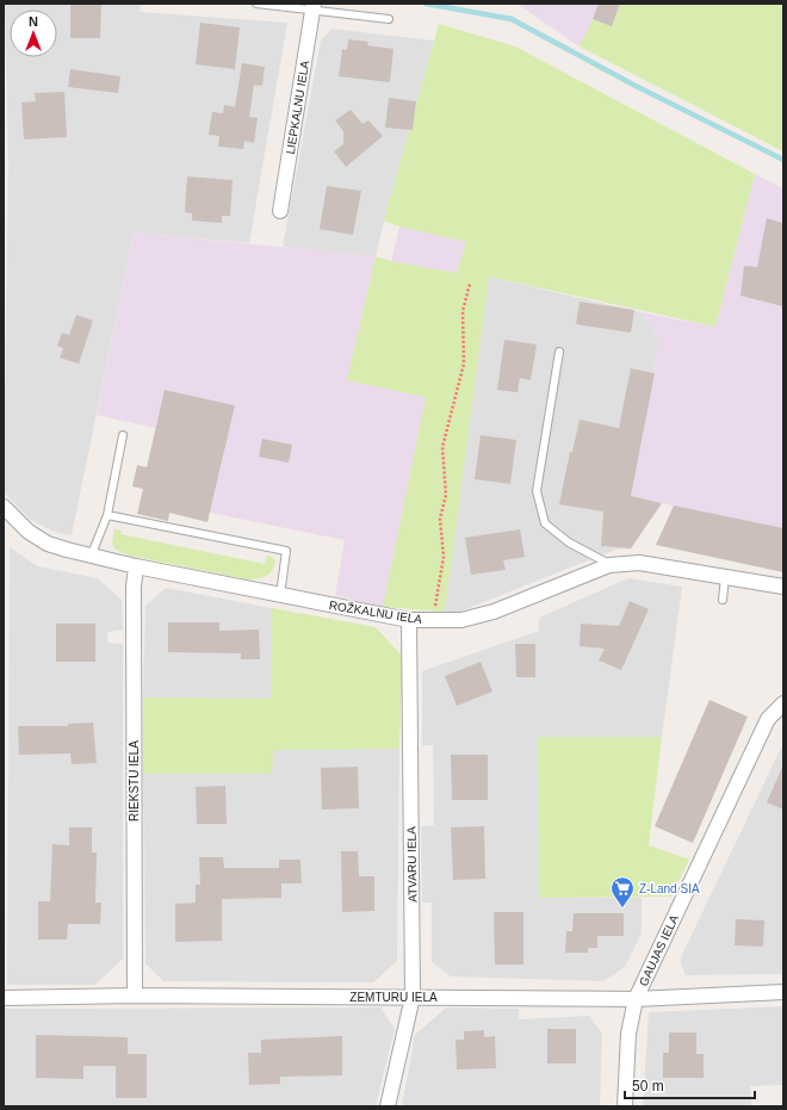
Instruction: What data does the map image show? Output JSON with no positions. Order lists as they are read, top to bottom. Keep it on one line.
{"streets":{"street":["LIEPKALNU IELA","ROŽKALNU IELA","RIEKSTU IELA","ATVARU IELA","GAUJAS IELA","ZEMTURU IELA"]},"crossings":[["ROŽKALNU IELA","RIEKSTU IELA"],["ROŽKALNU IELA","ATVARU IELA"],["RIEKSTU IELA","ZEMTURU IELA"],["ATVARU IELA","ZEMTURU IELA"],["GAUJAS IELA","ZEMTURU IELA"]],"places":{"supermarket":["Z-Land SIA"]},"scale_bar":"50 m","north":"top"}
